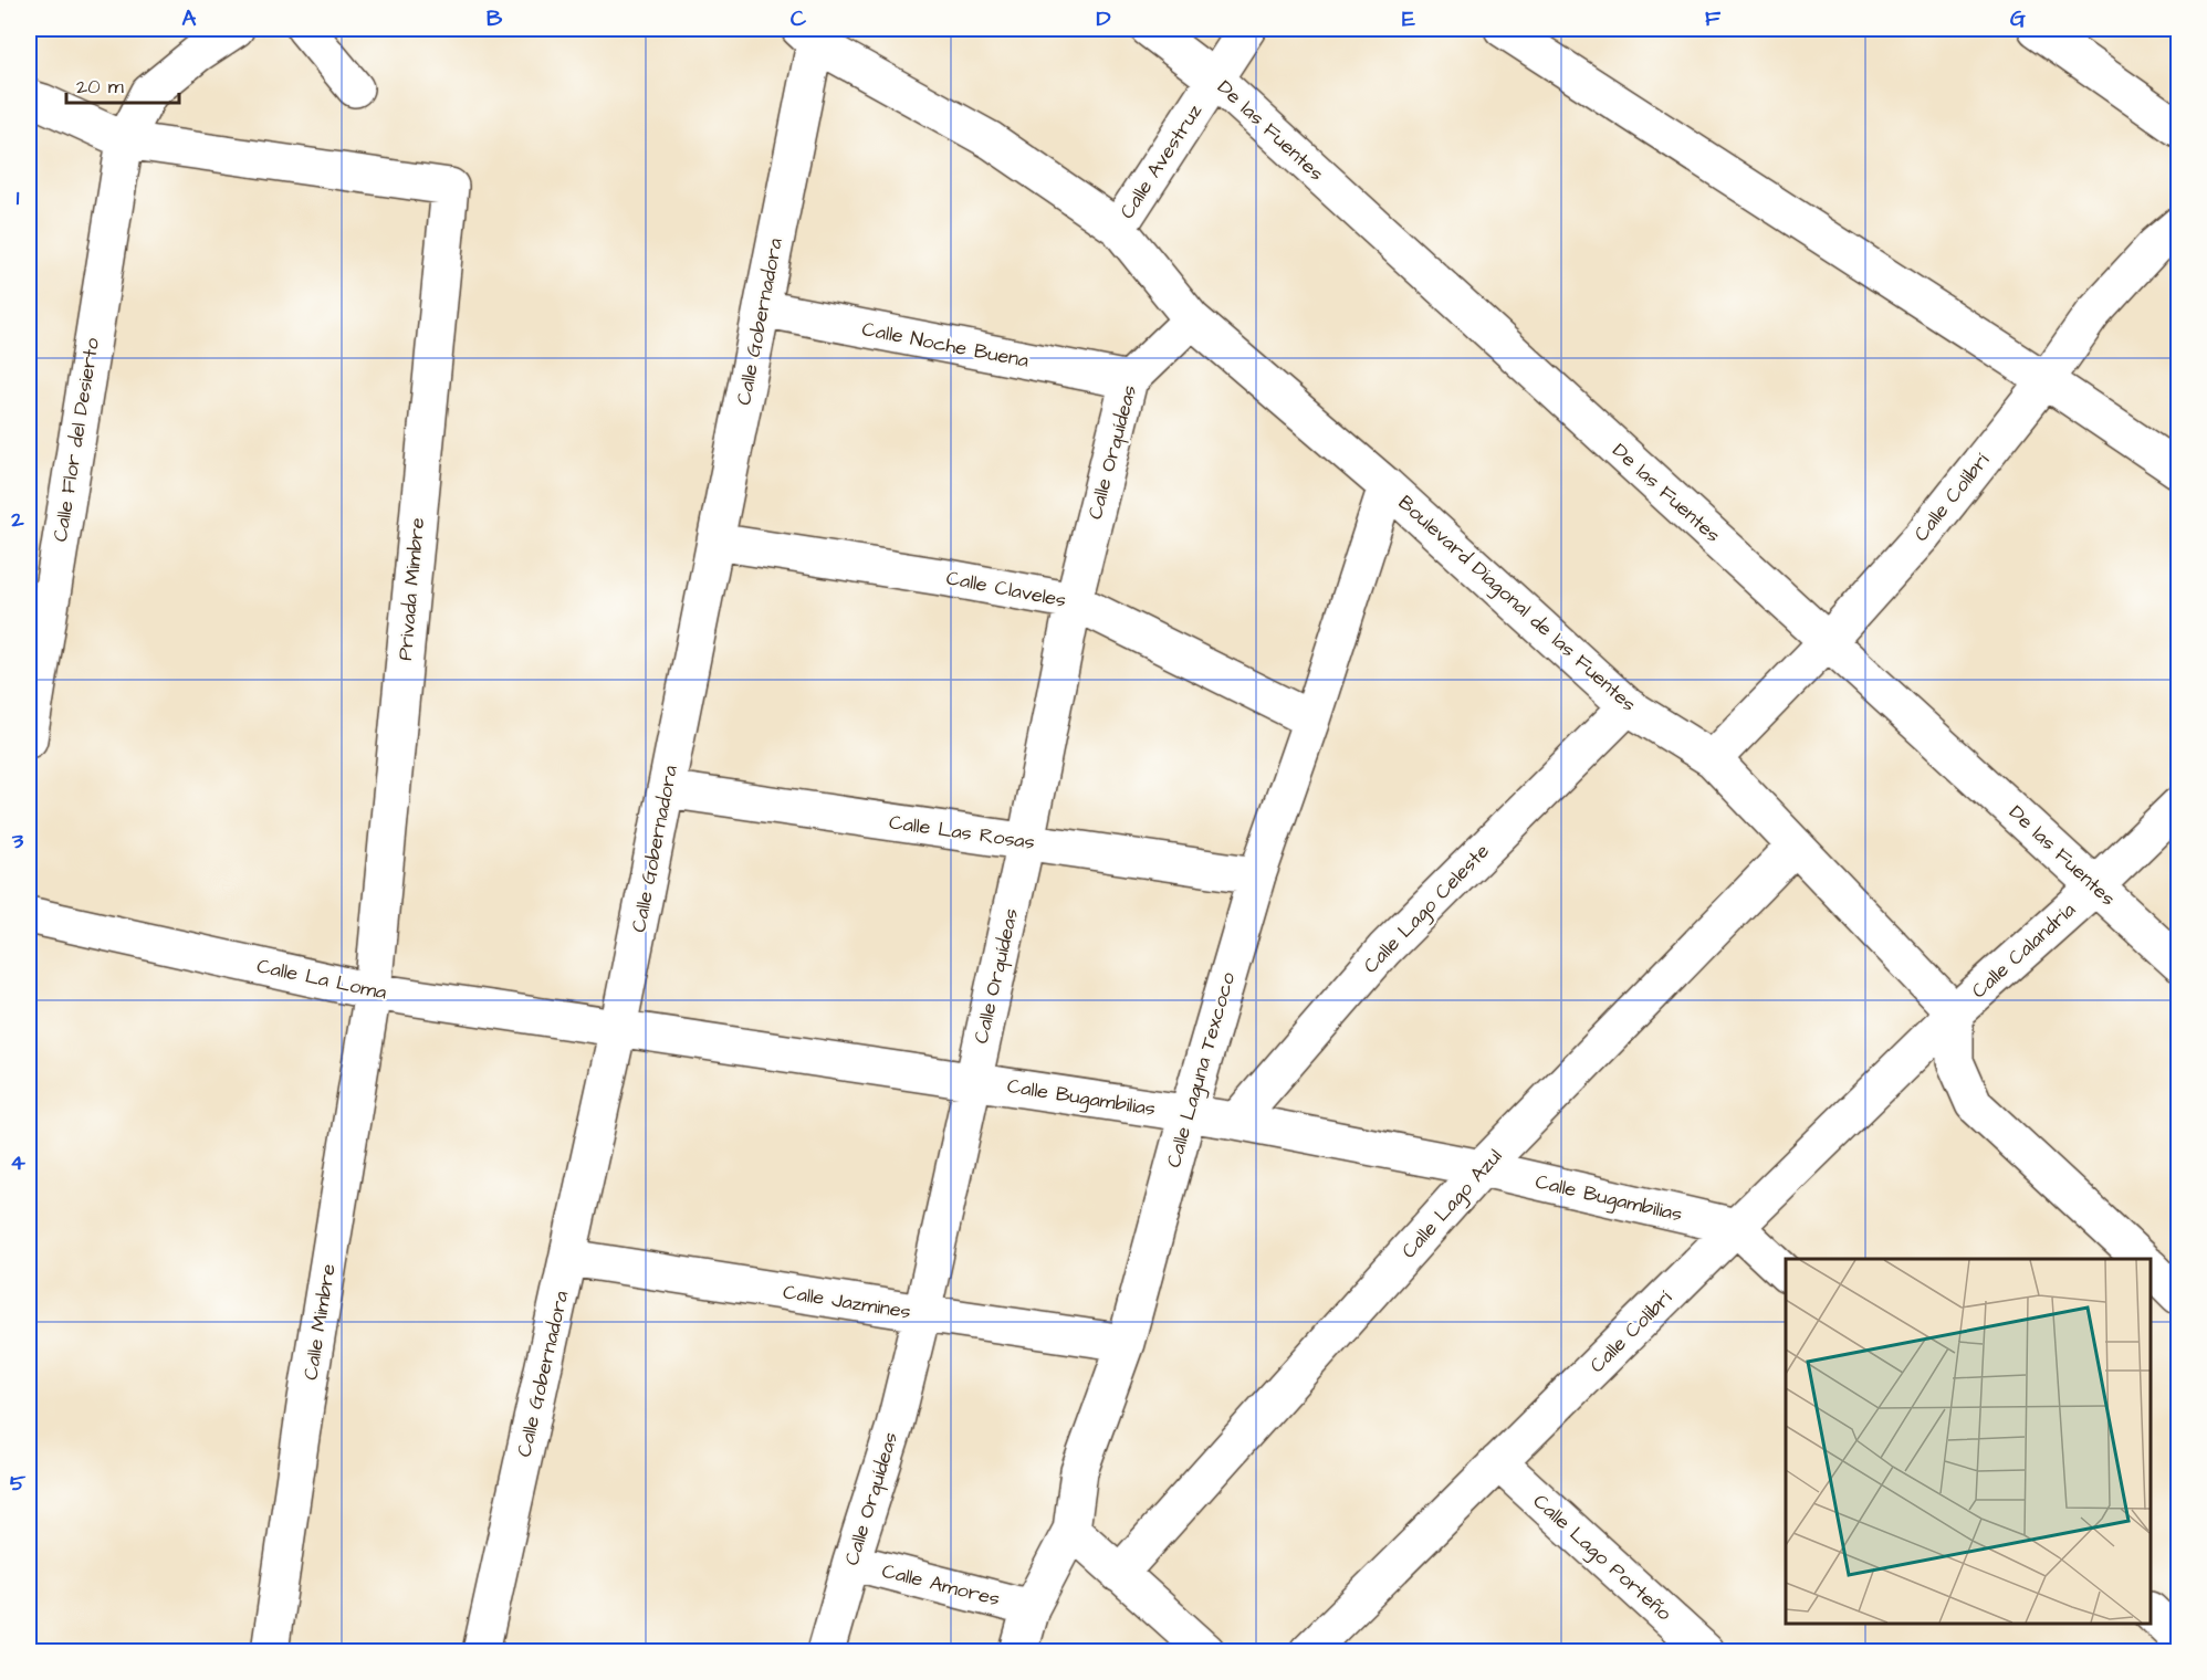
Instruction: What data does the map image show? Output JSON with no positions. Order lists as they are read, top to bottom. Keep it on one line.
{"streets":{"street":["De las Fuentes","Calle Avestruz","Calle Gobernadora","Calle Noche Buena","Calle Flor del Desierto","Calle Orquídeas","Calle Colibrí","Privada Mimbre","Calle Claveles","Boulevard Diagonal de las Fuentes","Calle Las Rosas","Calle Lago Celeste","Calle Calandría","Calle La Loma","Calle Laguna Texcoco","Calle Bugambilias","Calle Lago Azul","Calle Jazmines","Calle Mimbre","Calle Lago Porteño","Calle Amores"]},"crossings":[["De las Fuentes","Calle Avestruz"],["De las Fuentes","Calle Colibrí"],["De las Fuentes","Calle Calandría"],["Calle Avestruz","Boulevard Diagonal de las Fuentes"],["Calle Gobernadora","Calle Noche Buena"],["Calle Gobernadora","Calle Claveles"],["Calle Gobernadora","Boulevard Diagonal de las Fuentes"],["Calle Gobernadora","Calle Las Rosas"],["Calle Gobernadora","Calle La Loma"],["Calle Gobernadora","Calle Bugambilias"],["Calle Gobernadora","Calle Jazmines"],["Calle Noche Buena","Calle Orquídeas"],["Calle Flor del Desierto","Privada Mimbre"],["Calle Orquídeas","Calle Claveles"],["Calle Orquídeas","Boulevard Diagonal de las Fuentes"],["Calle Orquídeas","Calle Las Rosas"],["Calle Orquídeas","Calle Bugambilias"],["Calle Orquídeas","Calle Jazmines"],["Calle Orquídeas","Calle Amores"],["Calle Colibrí","Boulevard Diagonal de las Fuentes"],["Calle Colibrí","Calle Calandría"],["Calle Colibrí","Calle Bugambilias"],["Calle Colibrí","Calle Lago Porteño"],["Privada Mimbre","Calle La Loma"],["Privada Mimbre","Calle Mimbre"],["Calle Claveles","Calle Laguna Texcoco"],["Boulevard Diagonal de las Fuentes","Calle Lago Celeste"],["Boulevard Diagonal de las Fuentes","Calle Calandría"],["Boulevard Diagonal de las Fuentes","Calle Laguna Texcoco"],["Boulevard Diagonal de las Fuentes","Calle Lago Azul"],["Calle Las Rosas","Calle Laguna Texcoco"],["Calle Lago Celeste","Calle Bugambilias"],["Calle La Loma","Calle Bugambilias"],["Calle La Loma","Calle Mimbre"],["Calle Laguna Texcoco","Calle Bugambilias"],["Calle Laguna Texcoco","Calle Jazmines"],["Calle Laguna Texcoco","Calle Amores"],["Calle Bugambilias","Calle Lago Azul"]],"scale_bar":"20 m","grid":{"columns":["A","B","C","D","E","F","G"],"rows":["1","2","3","4","5"]}}
